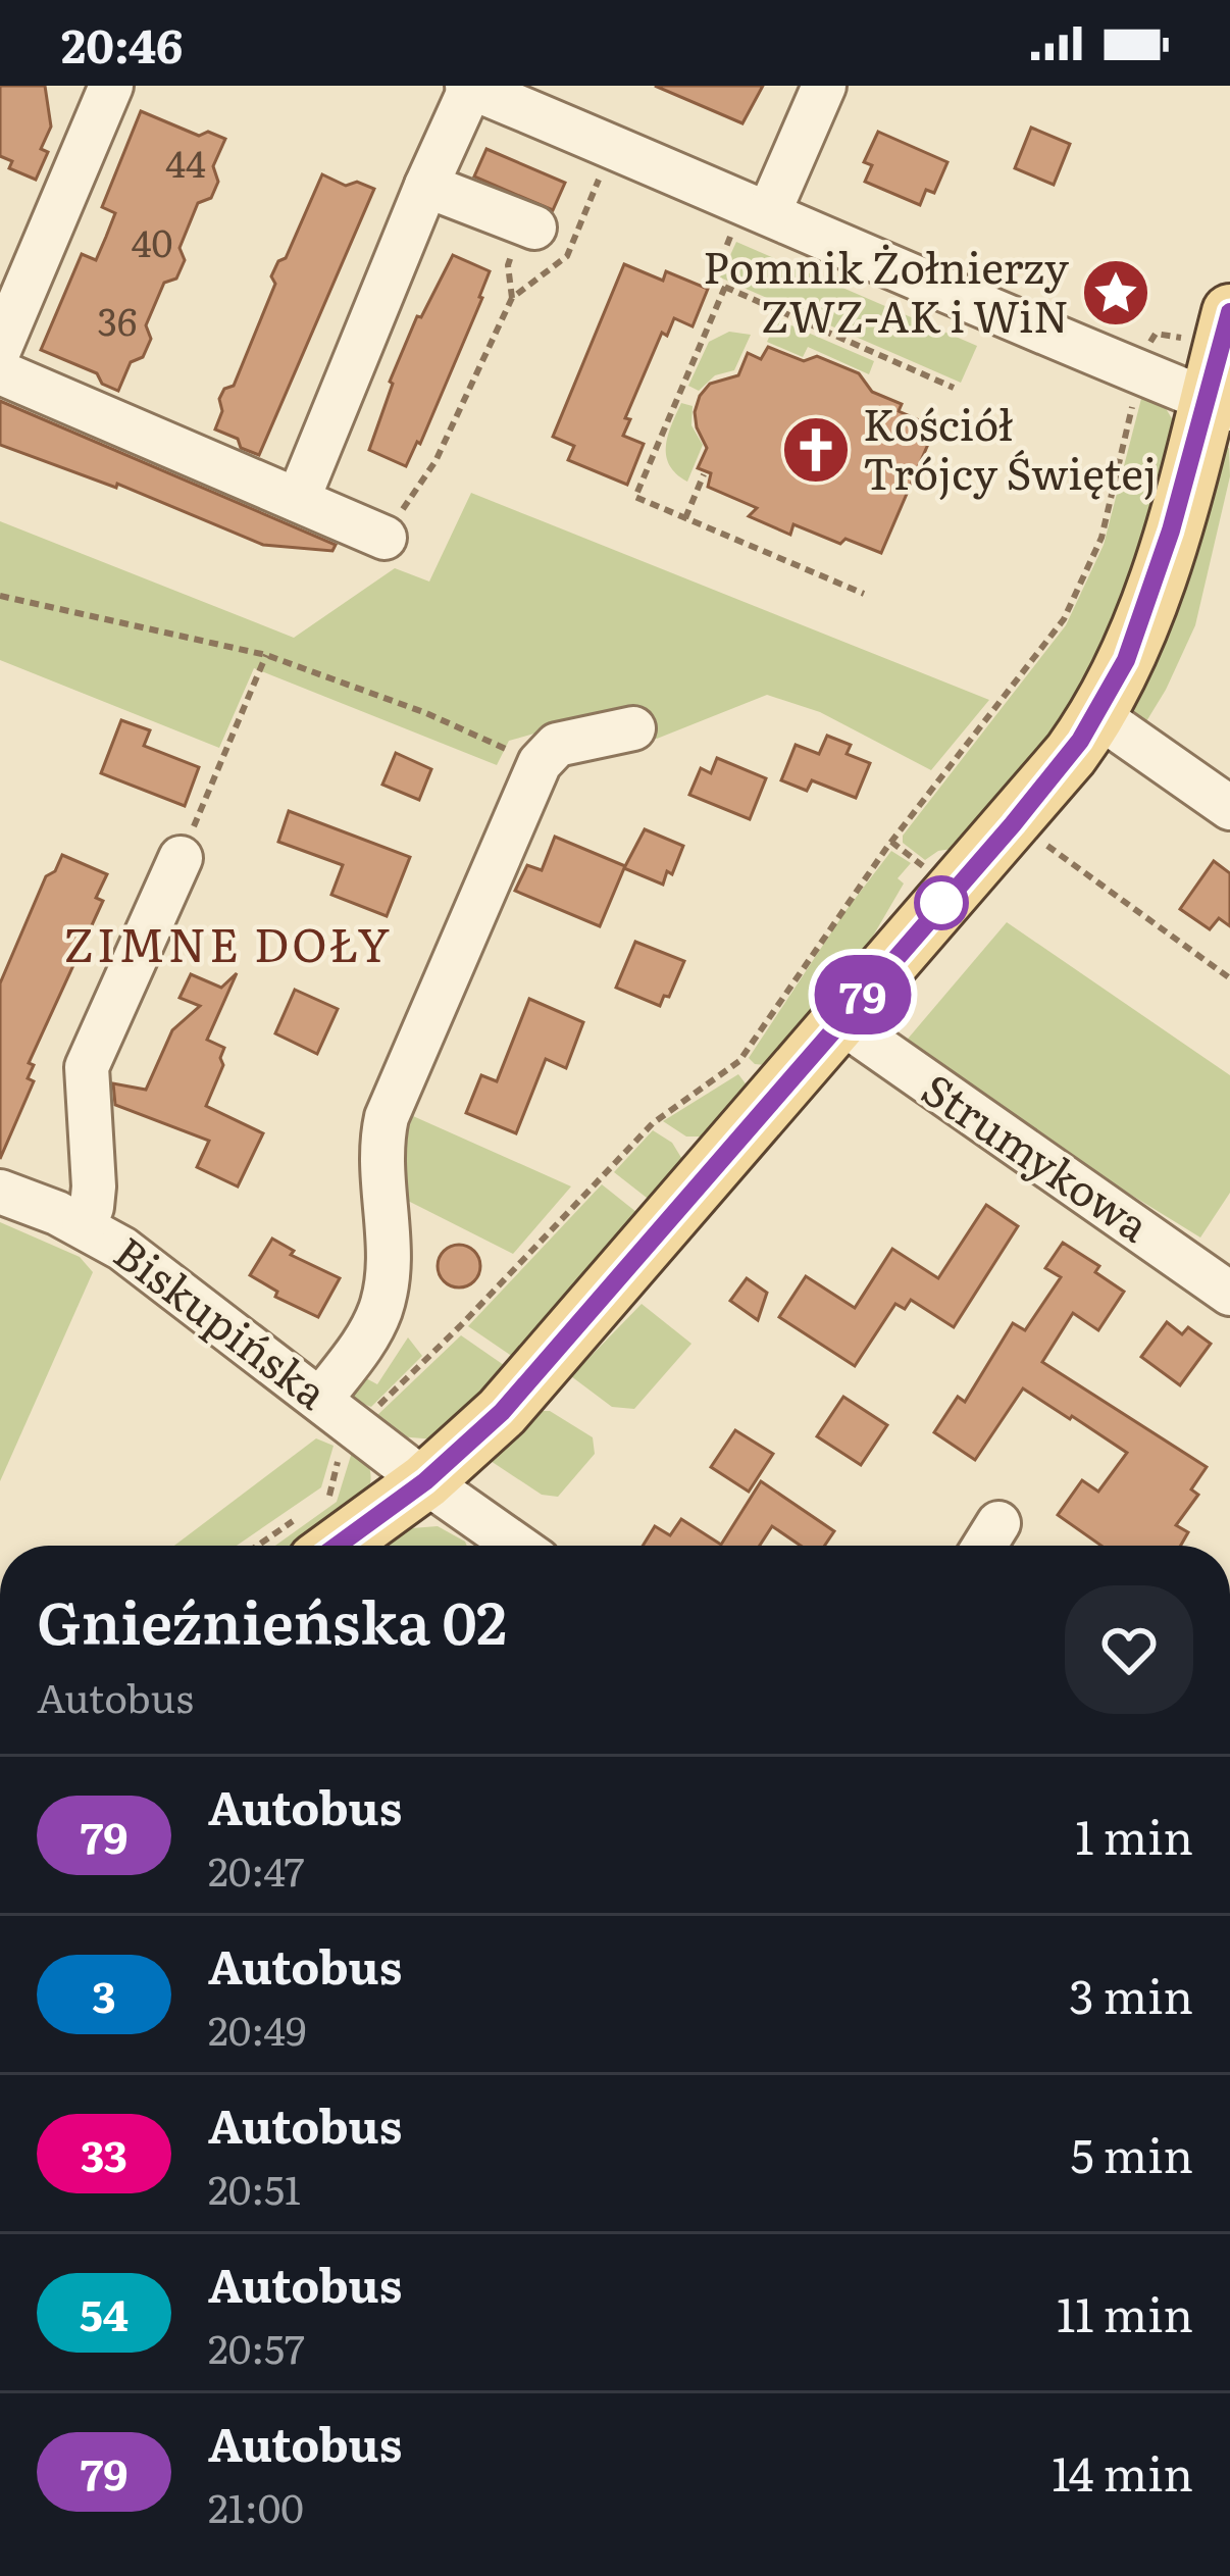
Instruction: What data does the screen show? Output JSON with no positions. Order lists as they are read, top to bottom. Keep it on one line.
{"streets":{"street":["Strumykowa","Biskupińska"]},"districts":["ZIMNE DOŁY"],"places":{"place":["Pomnik Żołnierzy ZWZ-AK i WiN"],"church":["Kościół Trójcy Świętej"]},"lines":["bus line 79"],"house_numbers":["44","40","36"],"page":{"status":"20:46","on_map":"79","heading":["Gnieźnieńska 02","Autobus"],"list":[{"mark":"79","name":"Autobus","note":"20:47","value":"1 min"},{"mark":"3","name":"Autobus","note":"20:49","value":"3 min"},{"mark":"33","name":"Autobus","note":"20:51","value":"5 min"},{"mark":"54","name":"Autobus","note":"20:57","value":"11 min"},{"mark":"79","name":"Autobus","note":"21:00","value":"14 min"}]}}
